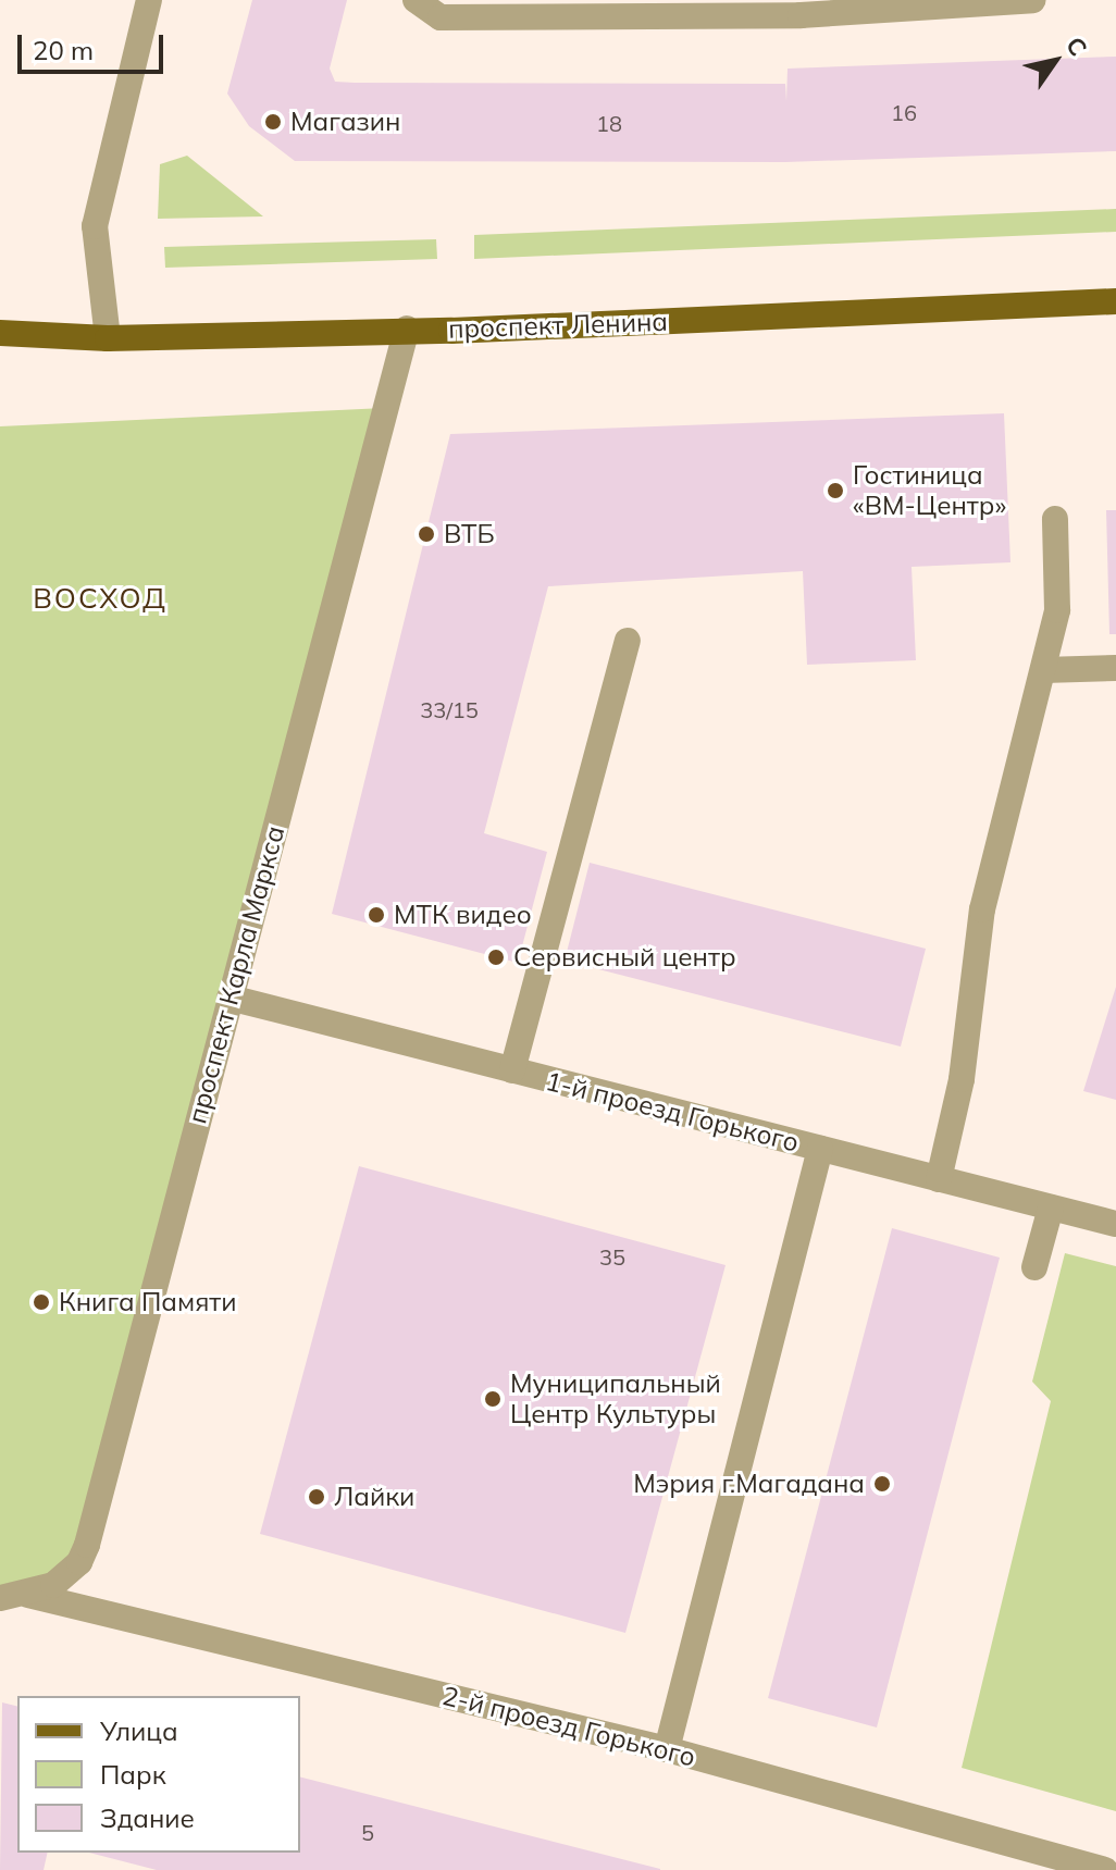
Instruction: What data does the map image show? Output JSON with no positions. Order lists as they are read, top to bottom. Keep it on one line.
{"streets":{"main road":["проспект Ленина"],"street":["проспект Карла Маркса","1-й проезд Горького","2-й проезд Горького"]},"crossings":[["проспект Ленина","проспект Карла Маркса"],["проспект Карла Маркса","1-й проезд Горького"],["проспект Карла Маркса","2-й проезд Горького"]],"districts":["ВОСХОД"],"places":["Магазин","Гостиница «ВМ-Центр»","ВТБ","МТК видео","Сервисный центр","Книга Памяти","Муниципальный Центр Культуры","Мэрия г.Магадана","Лайки"],"house_numbers":["16","18","33/15","35","5"],"legend":["Улица","Парк","Здание"],"scale_bar":"20 m","north":"top right"}
